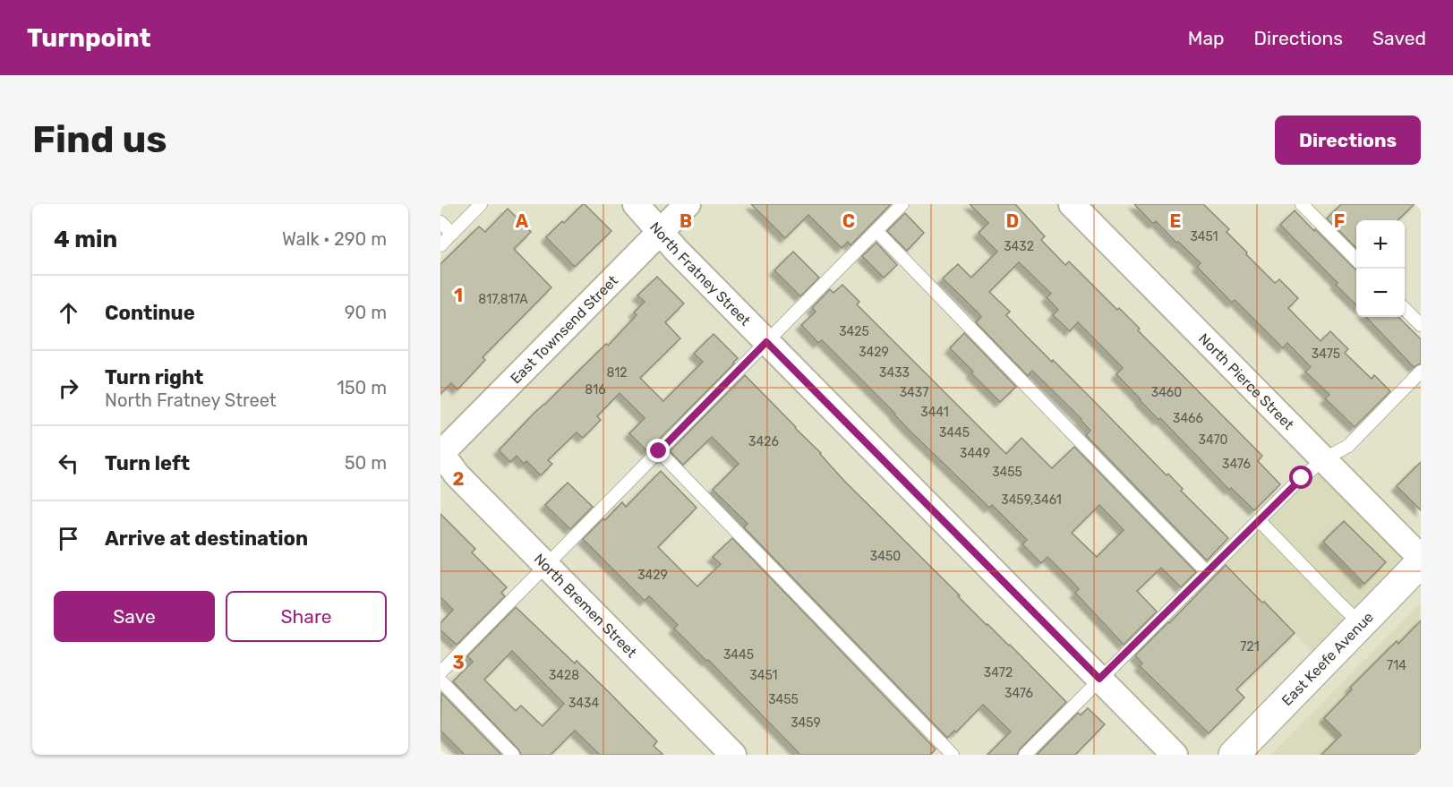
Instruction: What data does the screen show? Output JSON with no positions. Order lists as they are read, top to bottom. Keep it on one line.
{"streets":{"street":["North Fratney Street","East Townsend Street","North Pierce Street","North Bremen Street","East Keefe Avenue"]},"crossings":[["North Fratney Street","East Townsend Street"],["East Townsend Street","North Bremen Street"],["North Pierce Street","East Keefe Avenue"]],"house_numbers":["3451","3432","817,817A","3425","3429","3475","812","3433","816","3437","3460","3441","3466","3445","3470","3426","3449","3476","3455","3459,3461","3450","3429","721","3445","714","3472","3428","3451","3476","3455","3434","3459"],"page":{"header":"Turnpoint","nav":["Map","Directions","Saved"],"buttons":["Directions",["Save","Share"]],"title":"Find us","heading":["4 min","Walk · 290 m"],"map_buttons":["+","−"],"list":[["Continue","90 m"],["Turn right","North Fratney Street","150 m"],["Turn left","50 m"],"Arrive at destination"]},"grid":{"columns":["A","B","C","D","E","F"],"rows":["1","2","3"]}}
